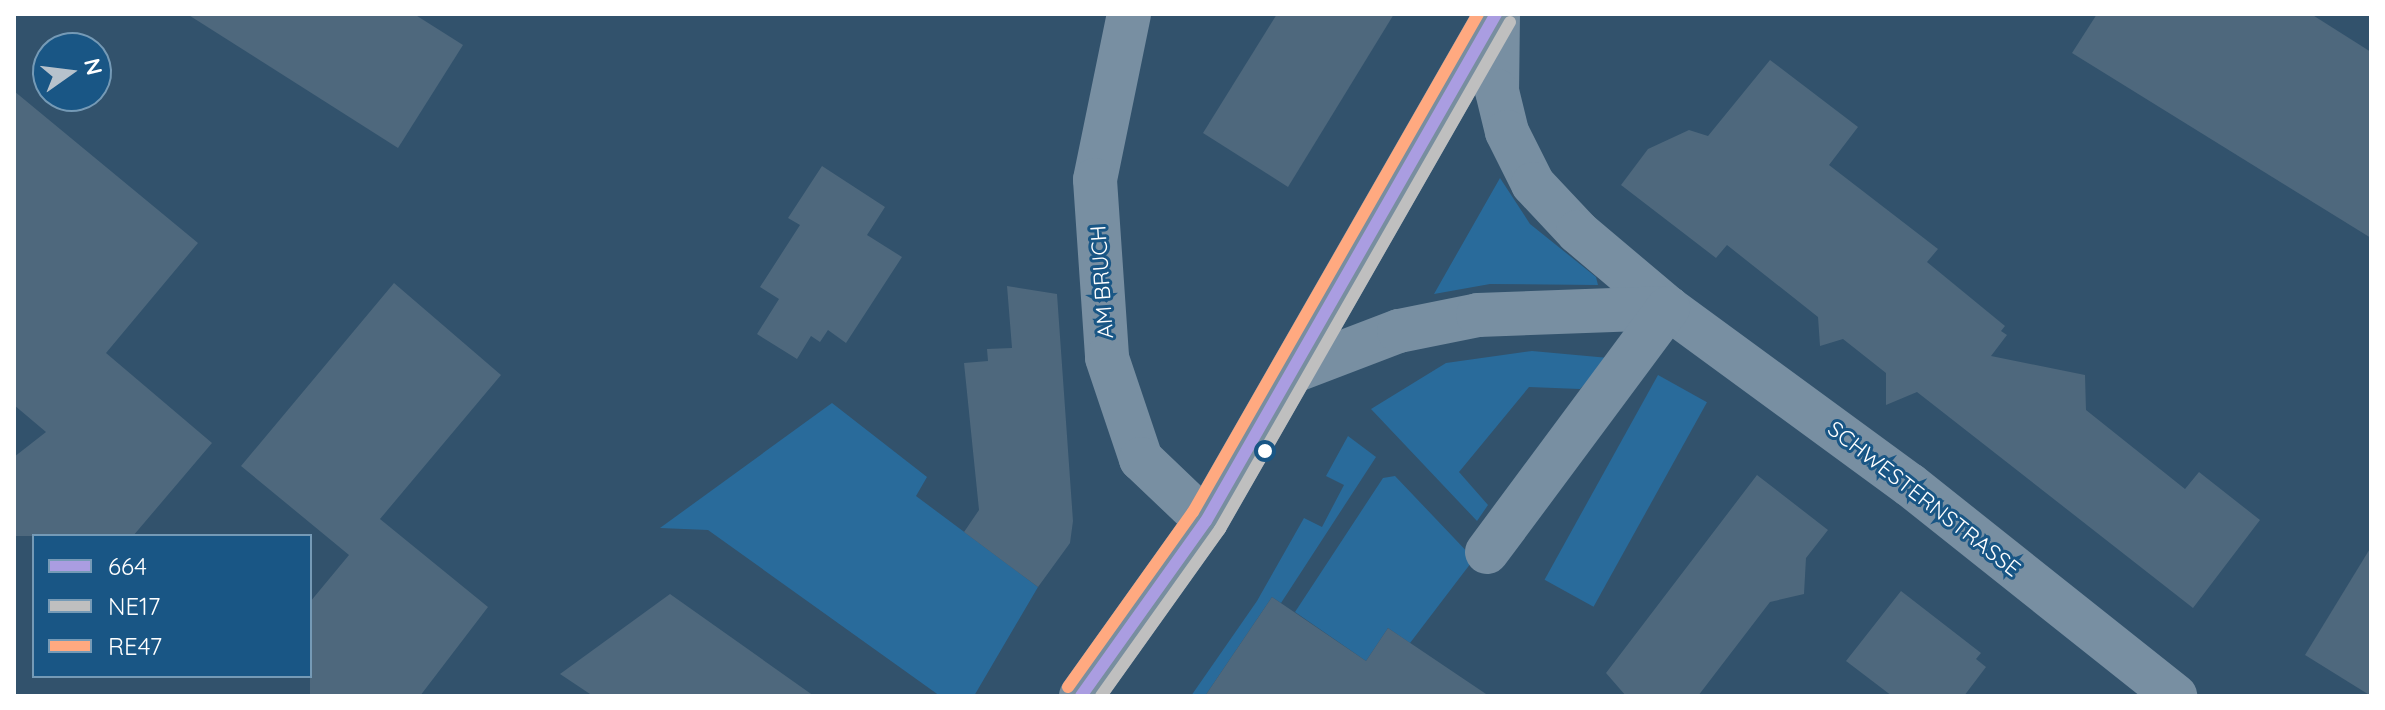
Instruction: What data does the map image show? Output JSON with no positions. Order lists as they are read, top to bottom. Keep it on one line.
{"streets":{"street":["AM BRUCH","SCHWESTERNSTRASSE"]},"lines":["transit line 664","transit line RE47","transit line NE17"],"legend":["664","NE17","RE47"],"north":"right"}
